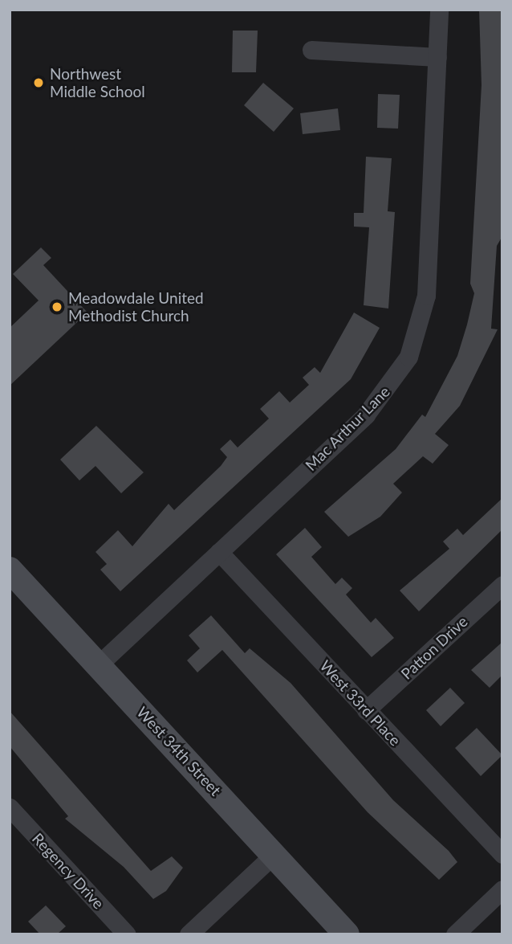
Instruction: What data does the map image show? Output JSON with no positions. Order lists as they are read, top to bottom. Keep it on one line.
{"streets":{"street":["Mac Arthur Lane","Patton Drive","West 33rd Place","West 34th Street","Regency Drive"]},"crossings":[["Mac Arthur Lane","West 33rd Place"],["Mac Arthur Lane","West 34th Street"],["Patton Drive","West 33rd Place"]],"places":["Northwest Middle School","Meadowdale United Methodist Church"]}
